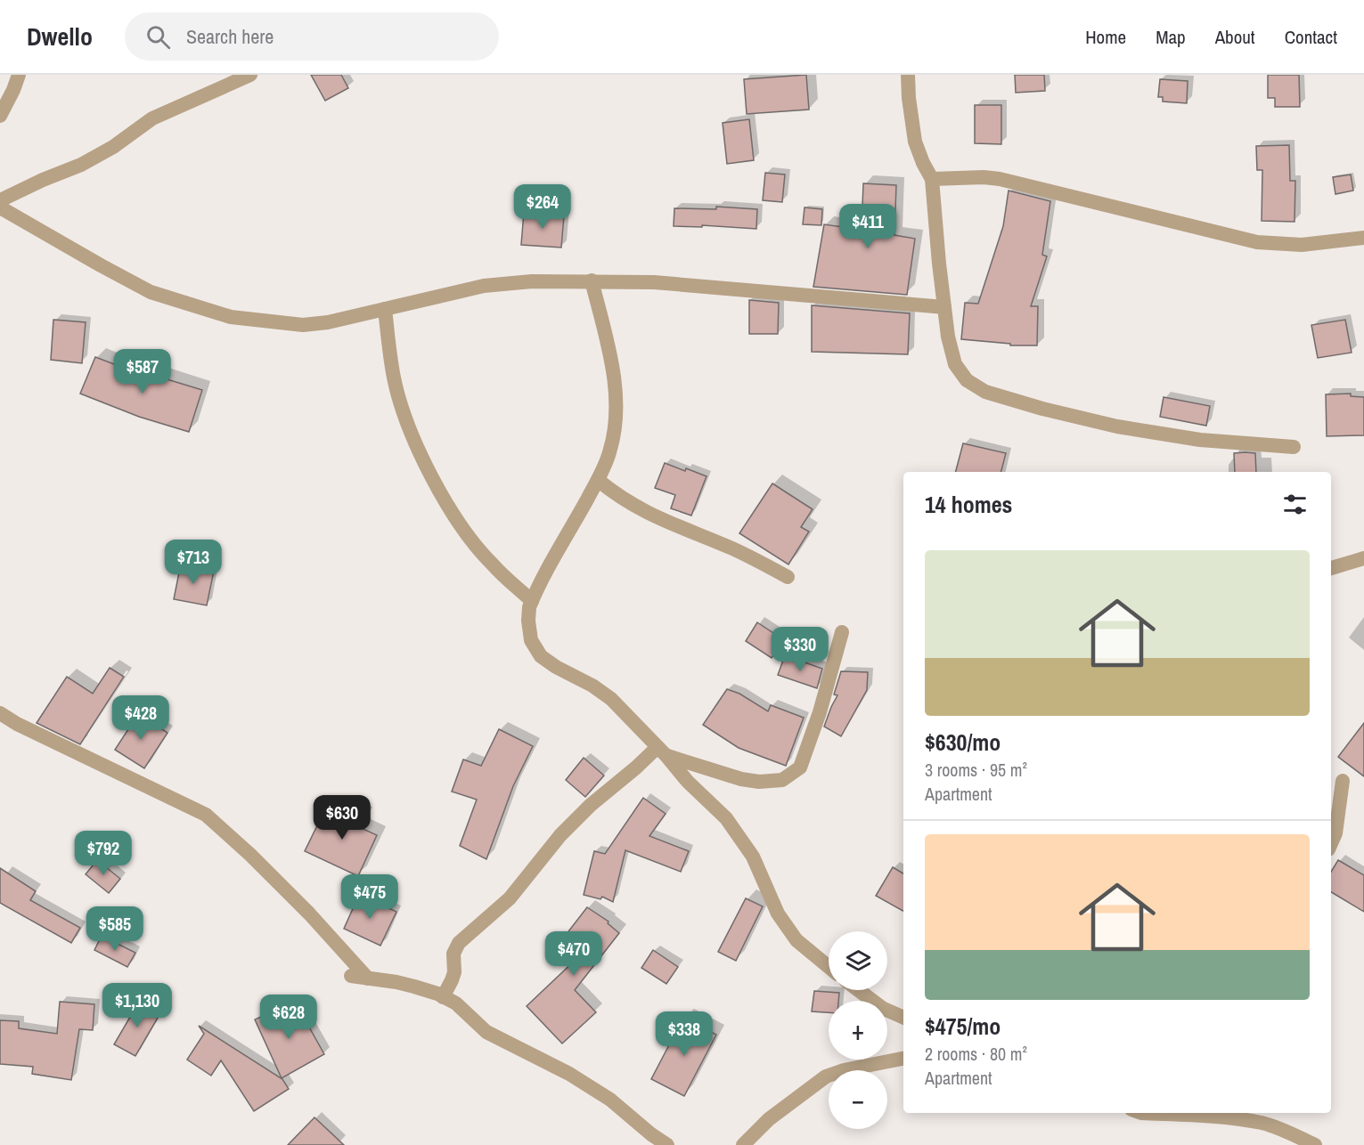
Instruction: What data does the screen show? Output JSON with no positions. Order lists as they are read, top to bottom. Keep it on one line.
{"page":{"header":"Dwello","search":"Search here","nav":["Home","Map","About","Contact"],"price":["$264","$411","$587","$713","$330","$428","$630","$792","$475","$585","$470","$1,130","$628","$338"],"heading":"14 homes","list":[{"name":"$630/mo","note":"3 rooms · 95 m² · Apartment"},{"name":"$475/mo","note":"2 rooms · 80 m² · Apartment"}],"map_buttons":["+","−"]}}
